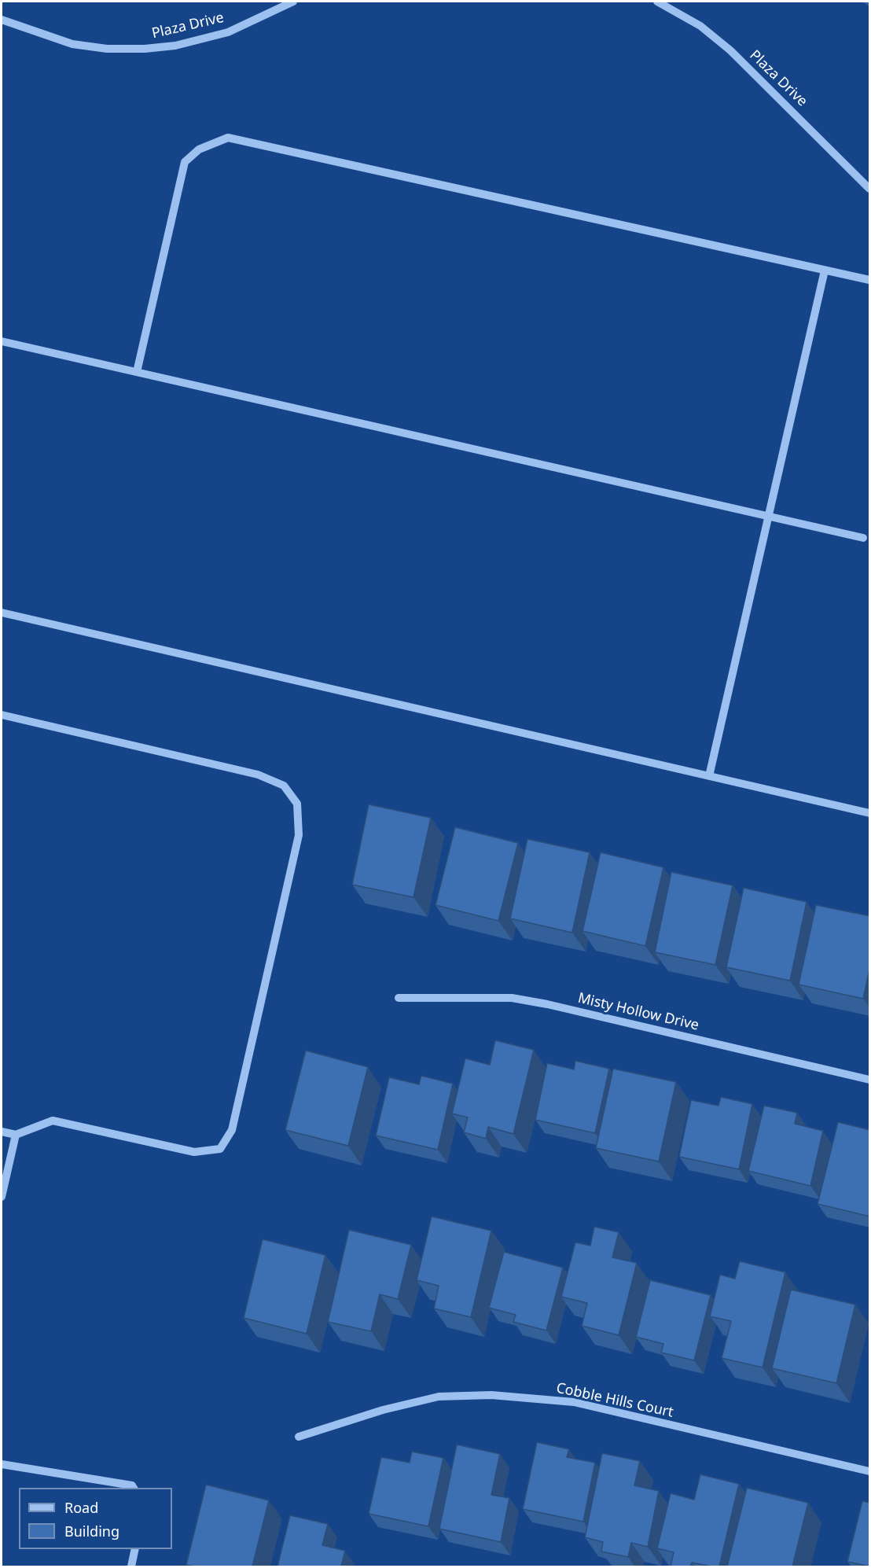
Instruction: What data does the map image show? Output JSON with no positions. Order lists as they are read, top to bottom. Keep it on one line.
{"streets":{"street":["Plaza Drive","Misty Hollow Drive","Cobble Hills Court"]},"legend":["Road","Building"]}
